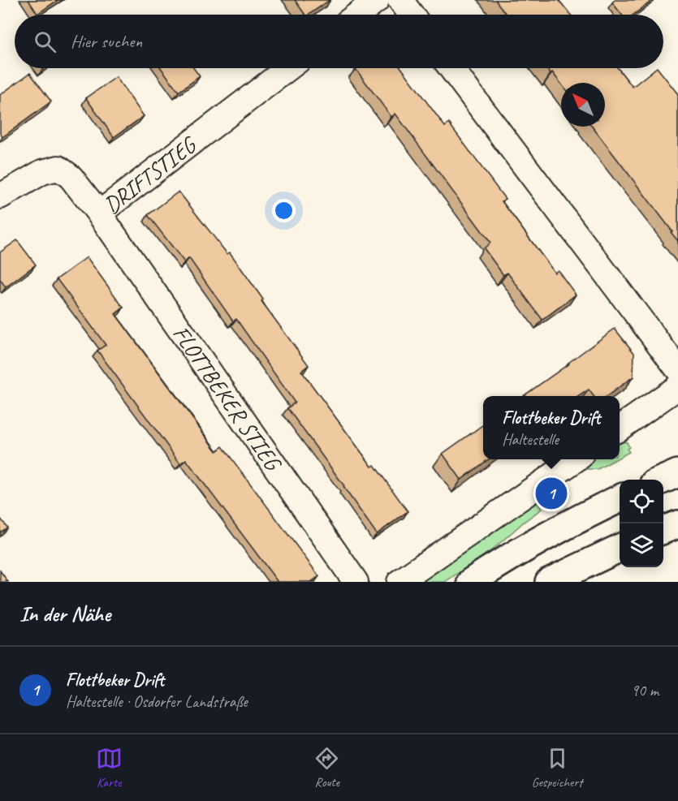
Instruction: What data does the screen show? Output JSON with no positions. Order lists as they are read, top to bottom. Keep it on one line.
{"streets":{"street":["DRIFTSTIEG","FLOTTBEKER STIEG"]},"crossings":[["DRIFTSTIEG","FLOTTBEKER STIEG"]],"north":"top left","page":{"search":"Hier suchen","popup":["Flottbeker Drift","Haltestelle"],"pins":"1","heading":"In der Nähe","list":[{"mark":"1","name":"Flottbeker Drift","note":"Haltestelle · Osdorfer Landstraße","value":"90 m"}],"nav":["Karte","Route","Gespeichert"]}}
